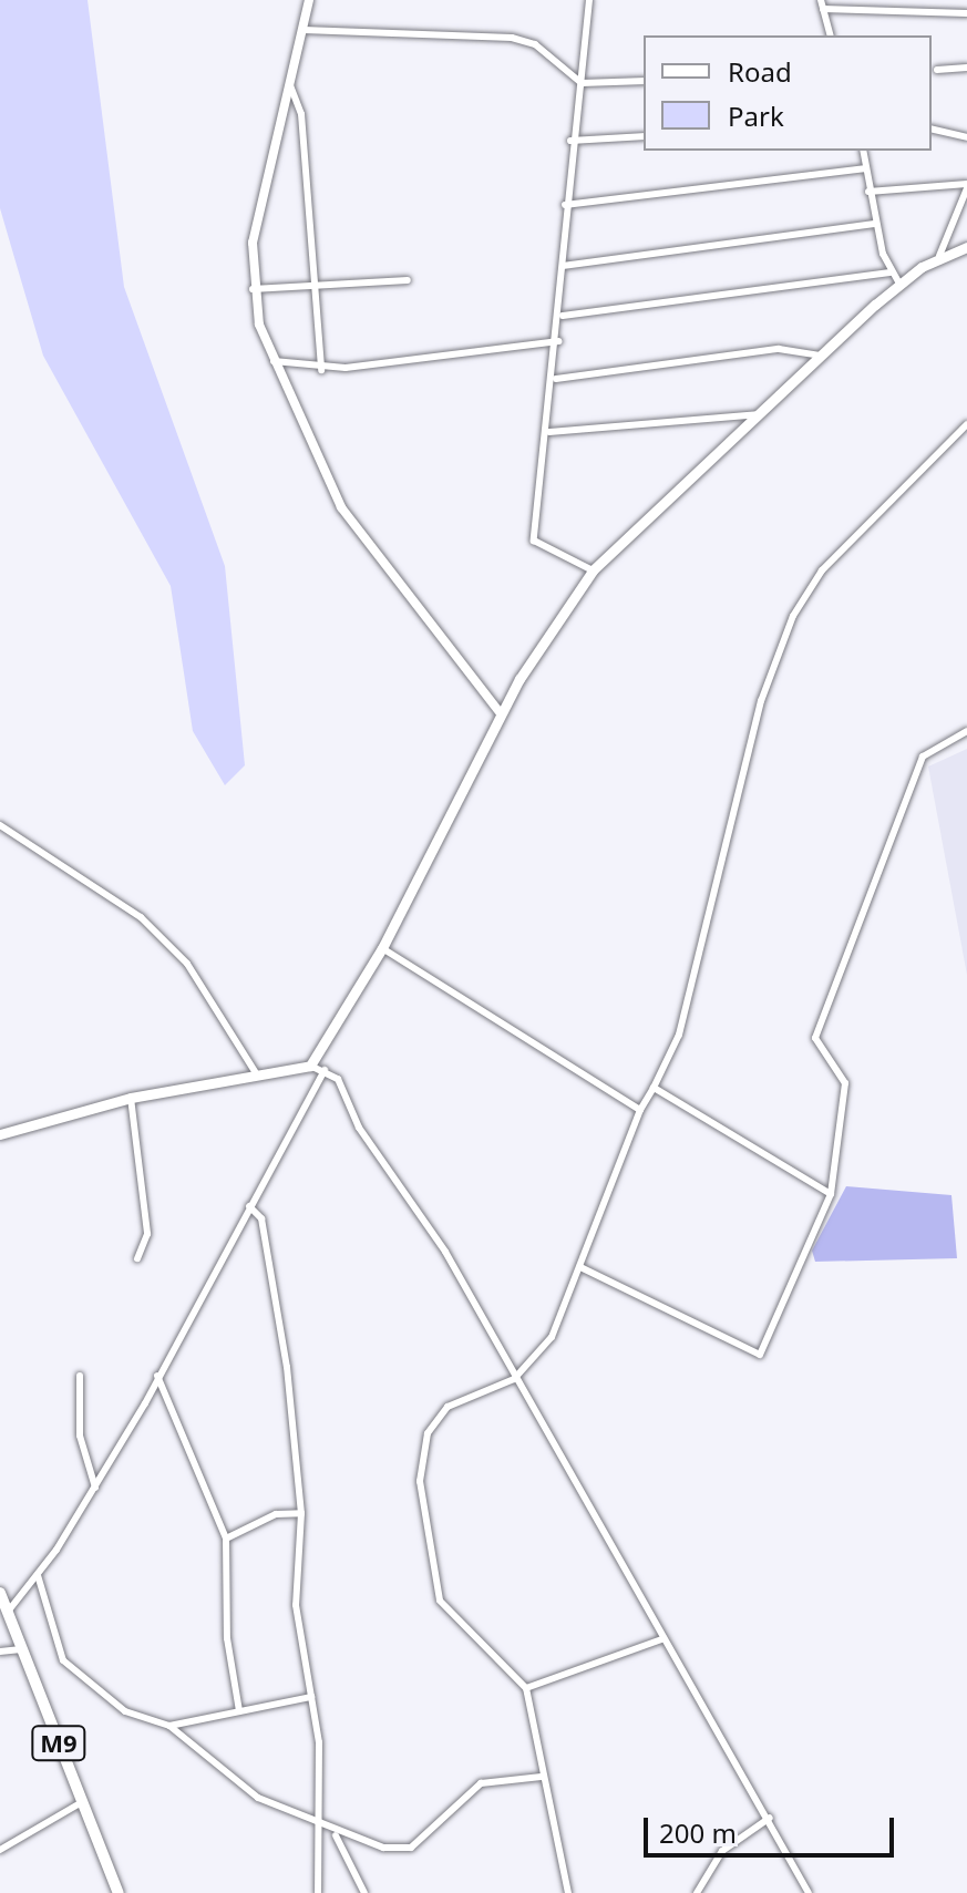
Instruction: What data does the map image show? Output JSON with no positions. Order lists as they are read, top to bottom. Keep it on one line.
{"streets":{"main road":["M9"]},"legend":["Road","Park"],"scale_bar":"200 m"}
